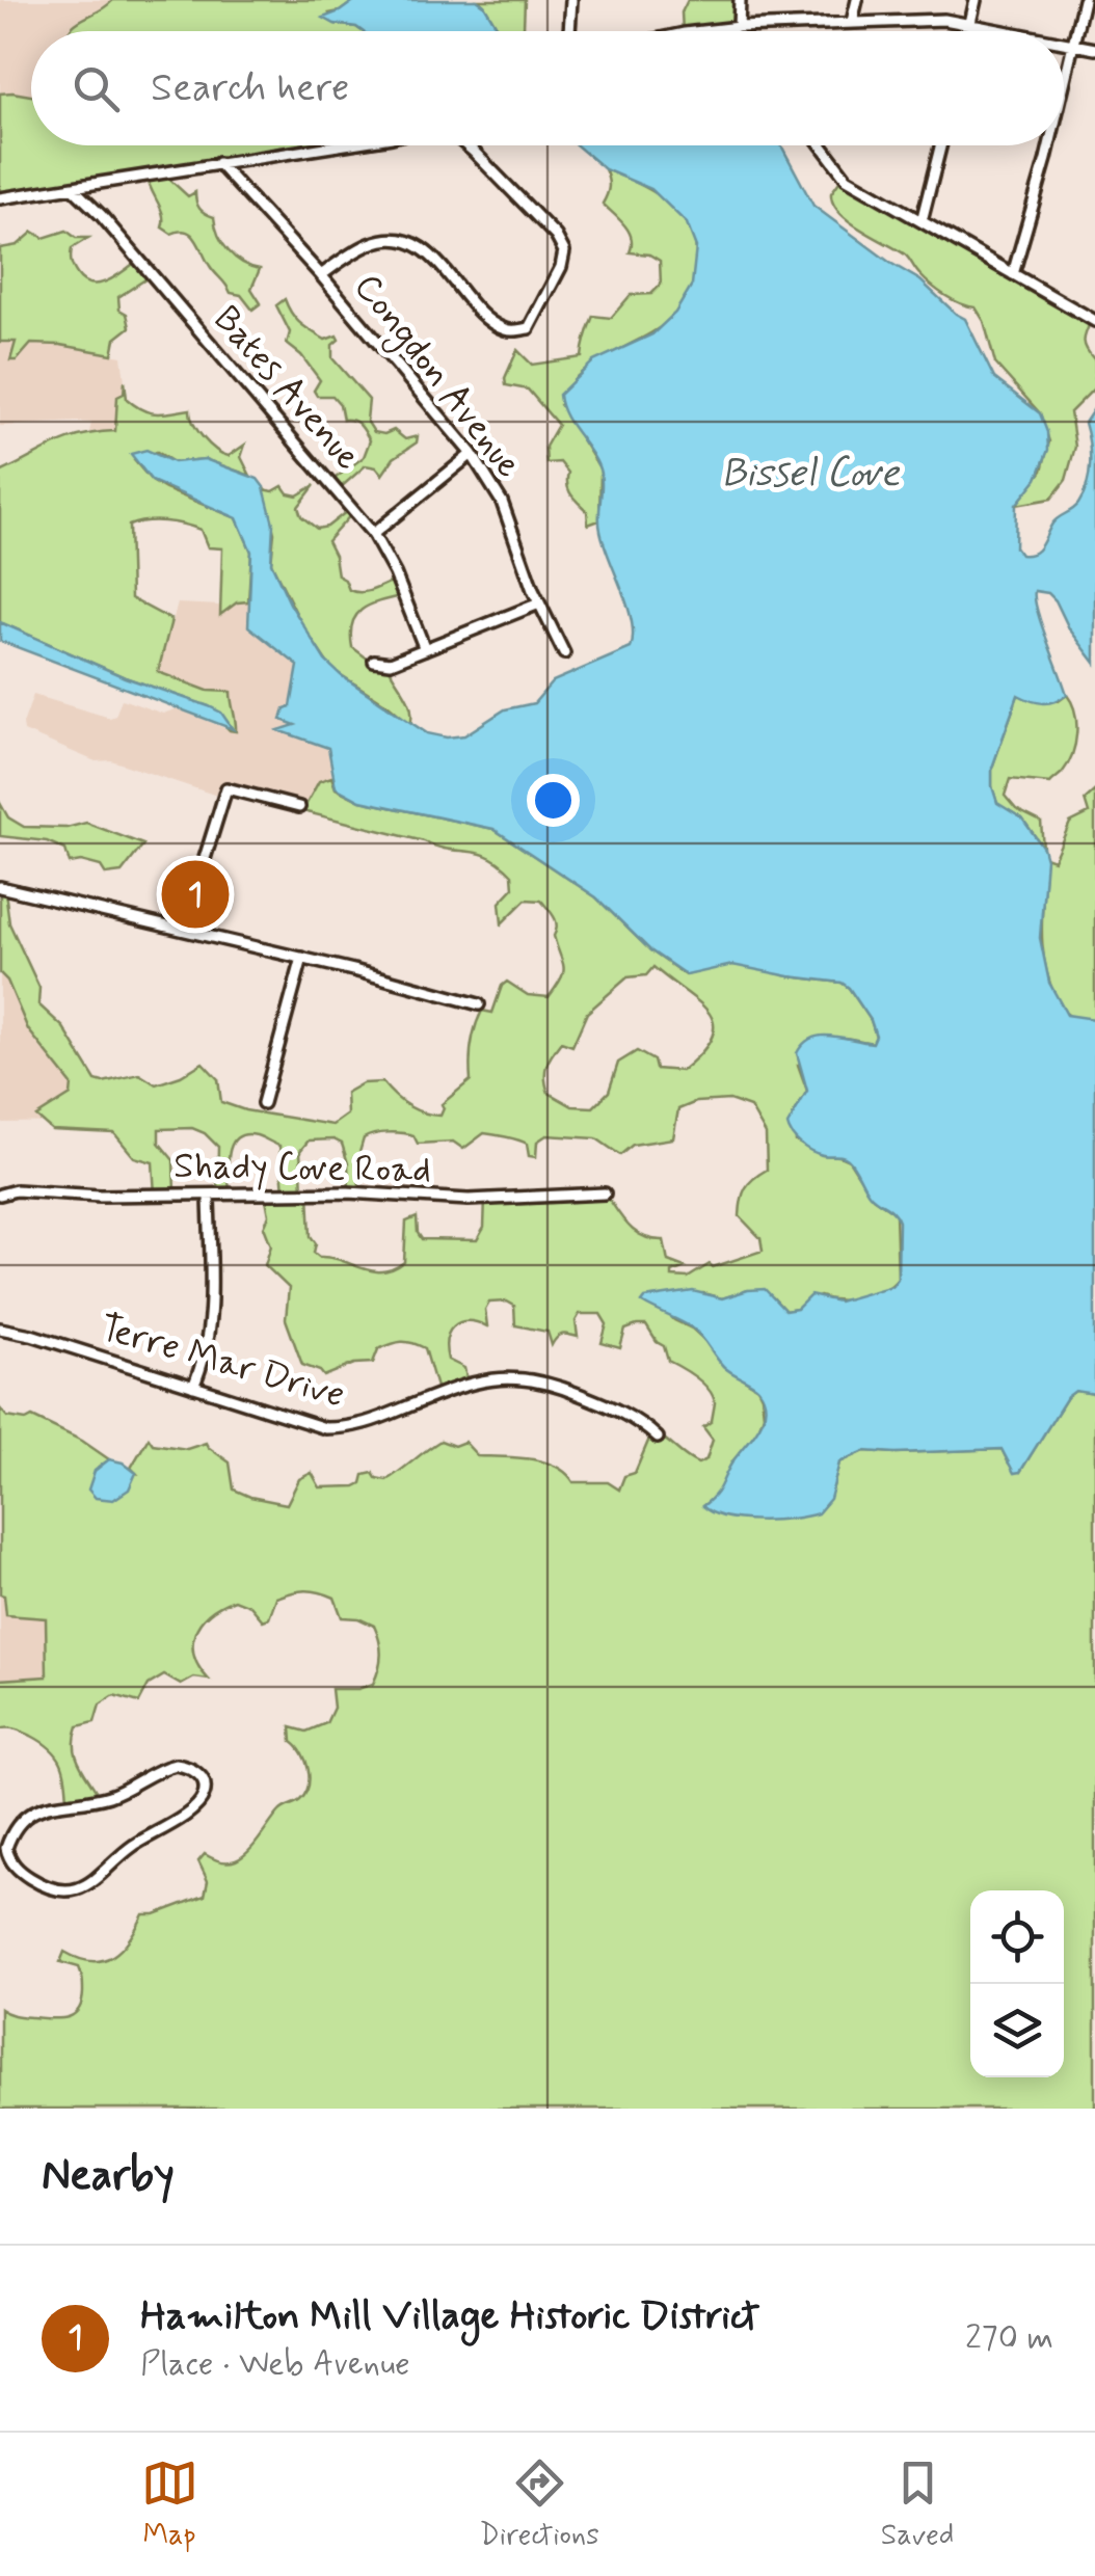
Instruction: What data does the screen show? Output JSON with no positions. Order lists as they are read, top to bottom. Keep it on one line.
{"streets":{"street":["Congdon Avenue","Bates Avenue","Shady Cove Road","Terre Mar Drive"]},"water":["Bissel Cove"],"page":{"search":"Search here","pins":"1","heading":"Nearby","list":[{"mark":"1","name":"Hamilton Mill Village Historic District","note":"Place · Web Avenue","value":"270 m"}],"nav":["Map","Directions","Saved"]}}
